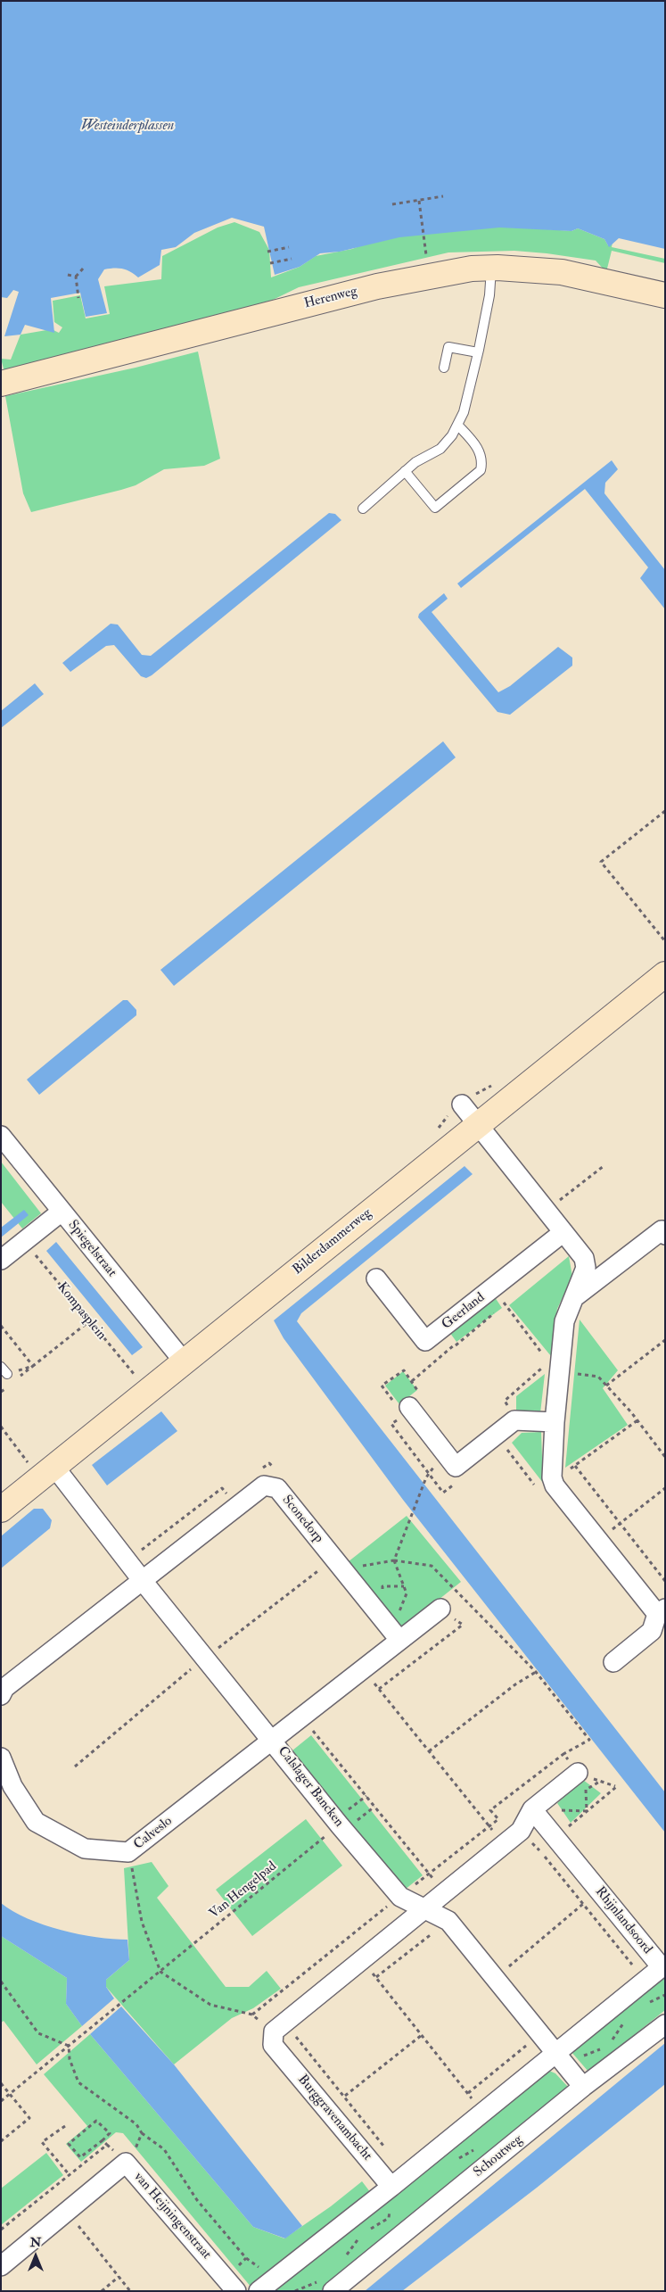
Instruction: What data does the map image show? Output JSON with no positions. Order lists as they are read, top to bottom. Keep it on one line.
{"streets":{"street":["Herenweg","Bilderdammerweg","Spiegelstraat","Geerland","Sconedorp","Calslager Bancken","Calveslo","Rhijnlandsoord","Burggravenambacht","Schoutweg","van Heijningenstraat"],"path":["Kompasplein","Van Hengelpad"]},"crossings":[["Bilderdammerweg","Spiegelstraat"],["Bilderdammerweg","Calslager Bancken"],["Sconedorp","Calslager Bancken"],["Calslager Bancken","Calveslo"],["Calslager Bancken","Van Hengelpad"],["Calslager Bancken","Rhijnlandsoord"],["Calslager Bancken","Schoutweg"]],"water":["Westeinderplassen"],"north":"top"}
